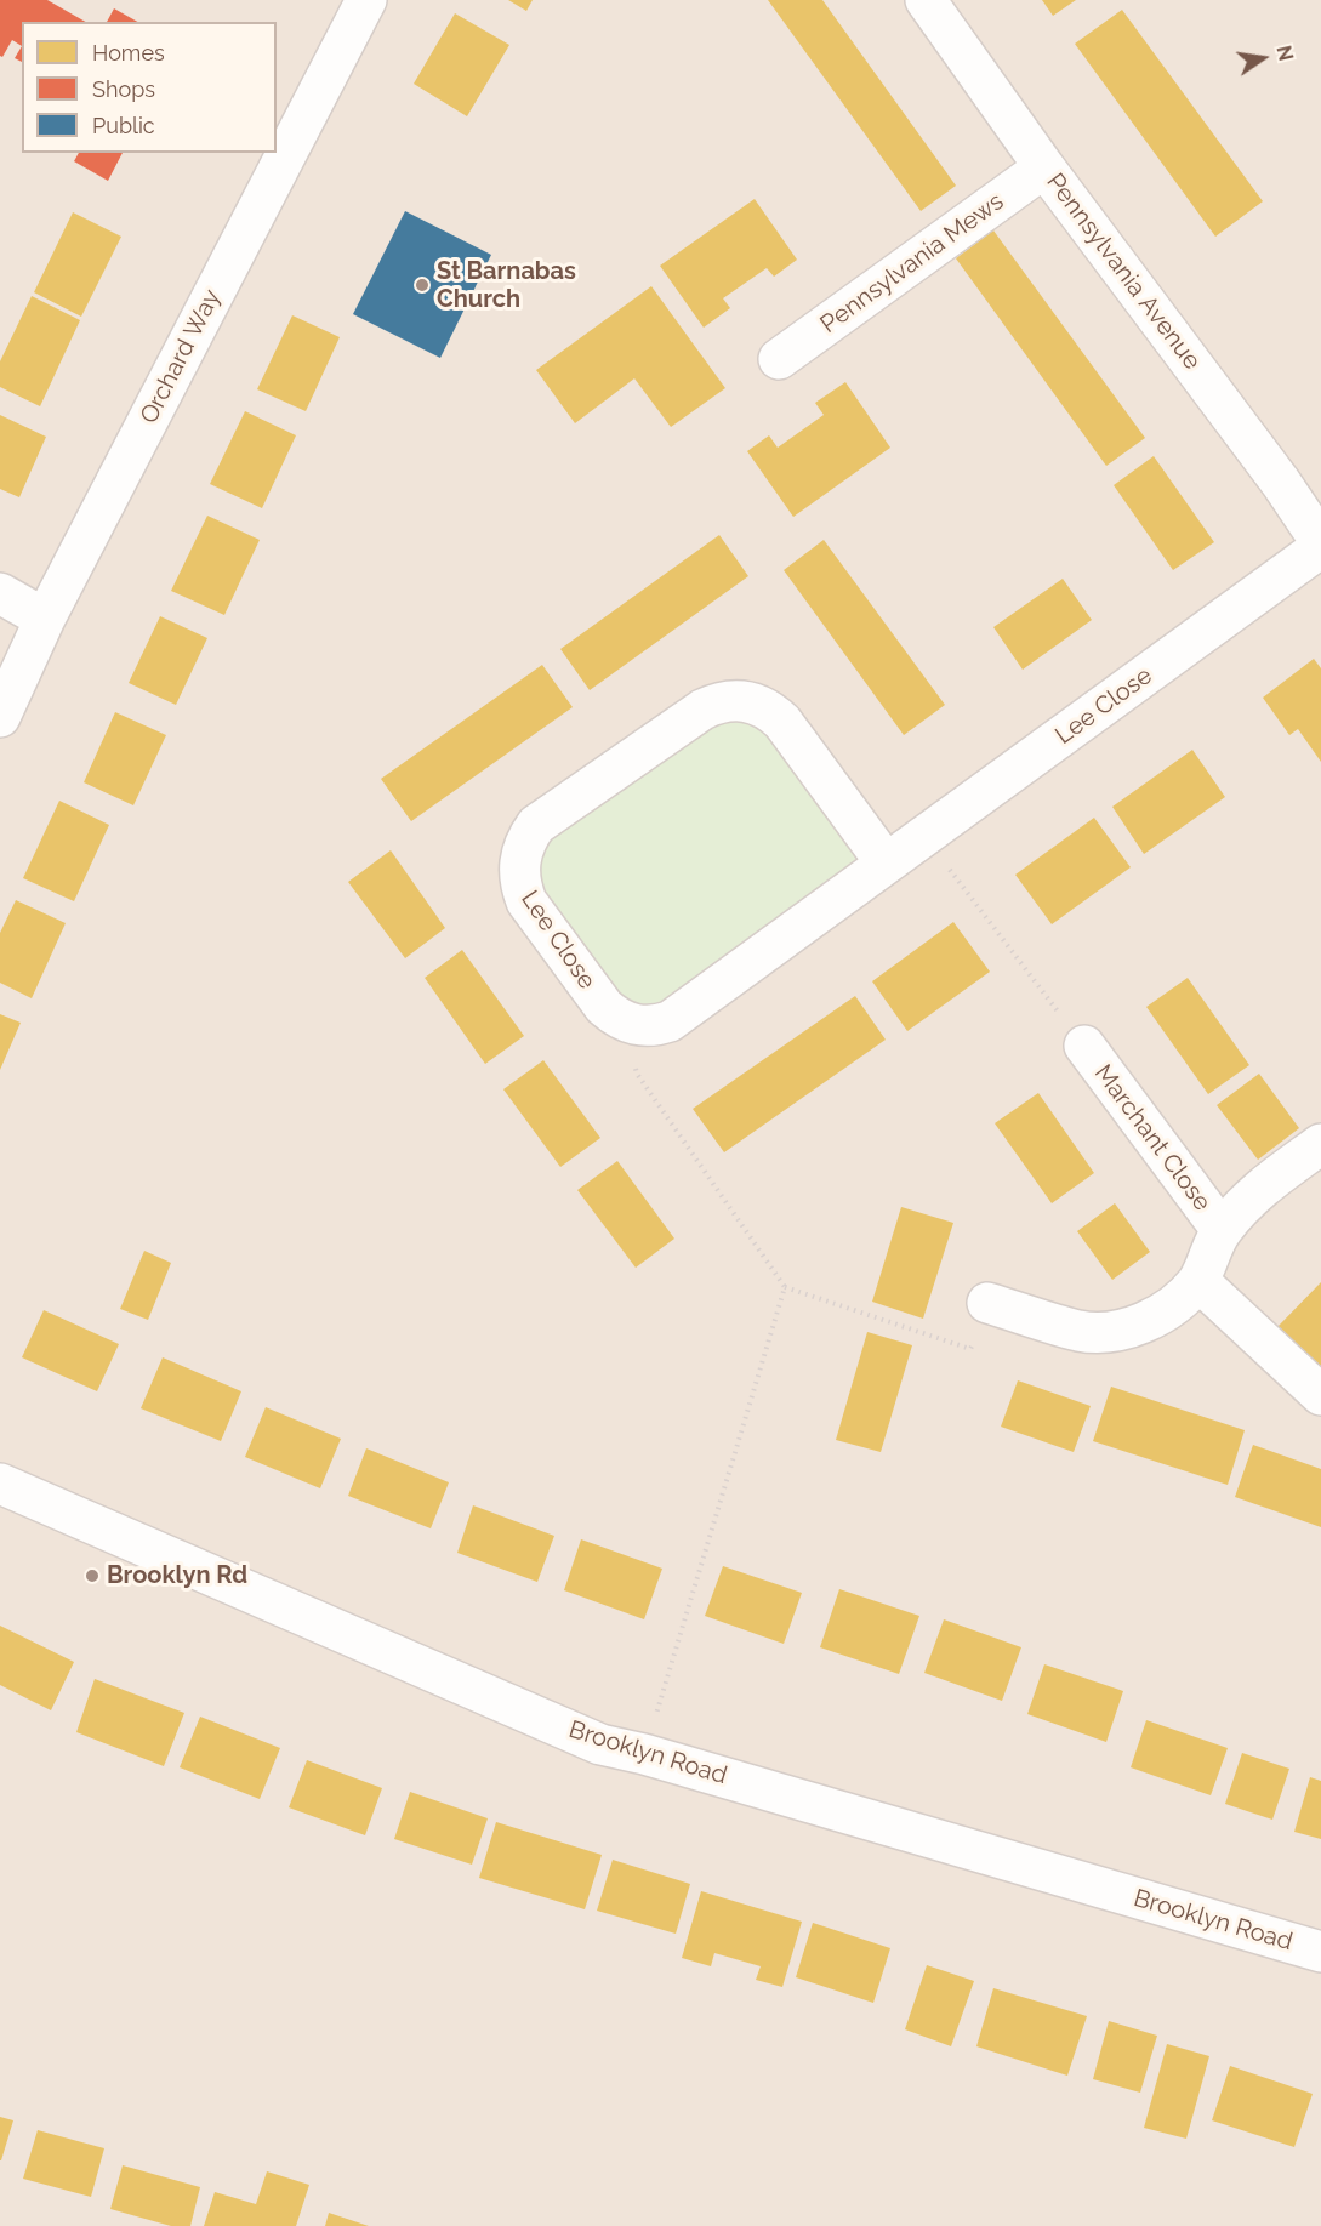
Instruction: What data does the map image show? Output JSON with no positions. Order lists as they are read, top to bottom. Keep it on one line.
{"streets":{"street":["Pennsylvania Mews","Pennsylvania Avenue","Orchard Way","Lee Close","Marchant Close","Brooklyn Road"]},"crossings":[["Pennsylvania Mews","Pennsylvania Avenue"],["Pennsylvania Avenue","Lee Close"]],"places":["St Barnabas Church","Brooklyn Rd"],"legend":["Homes","Shops","Public"],"north":"right"}
